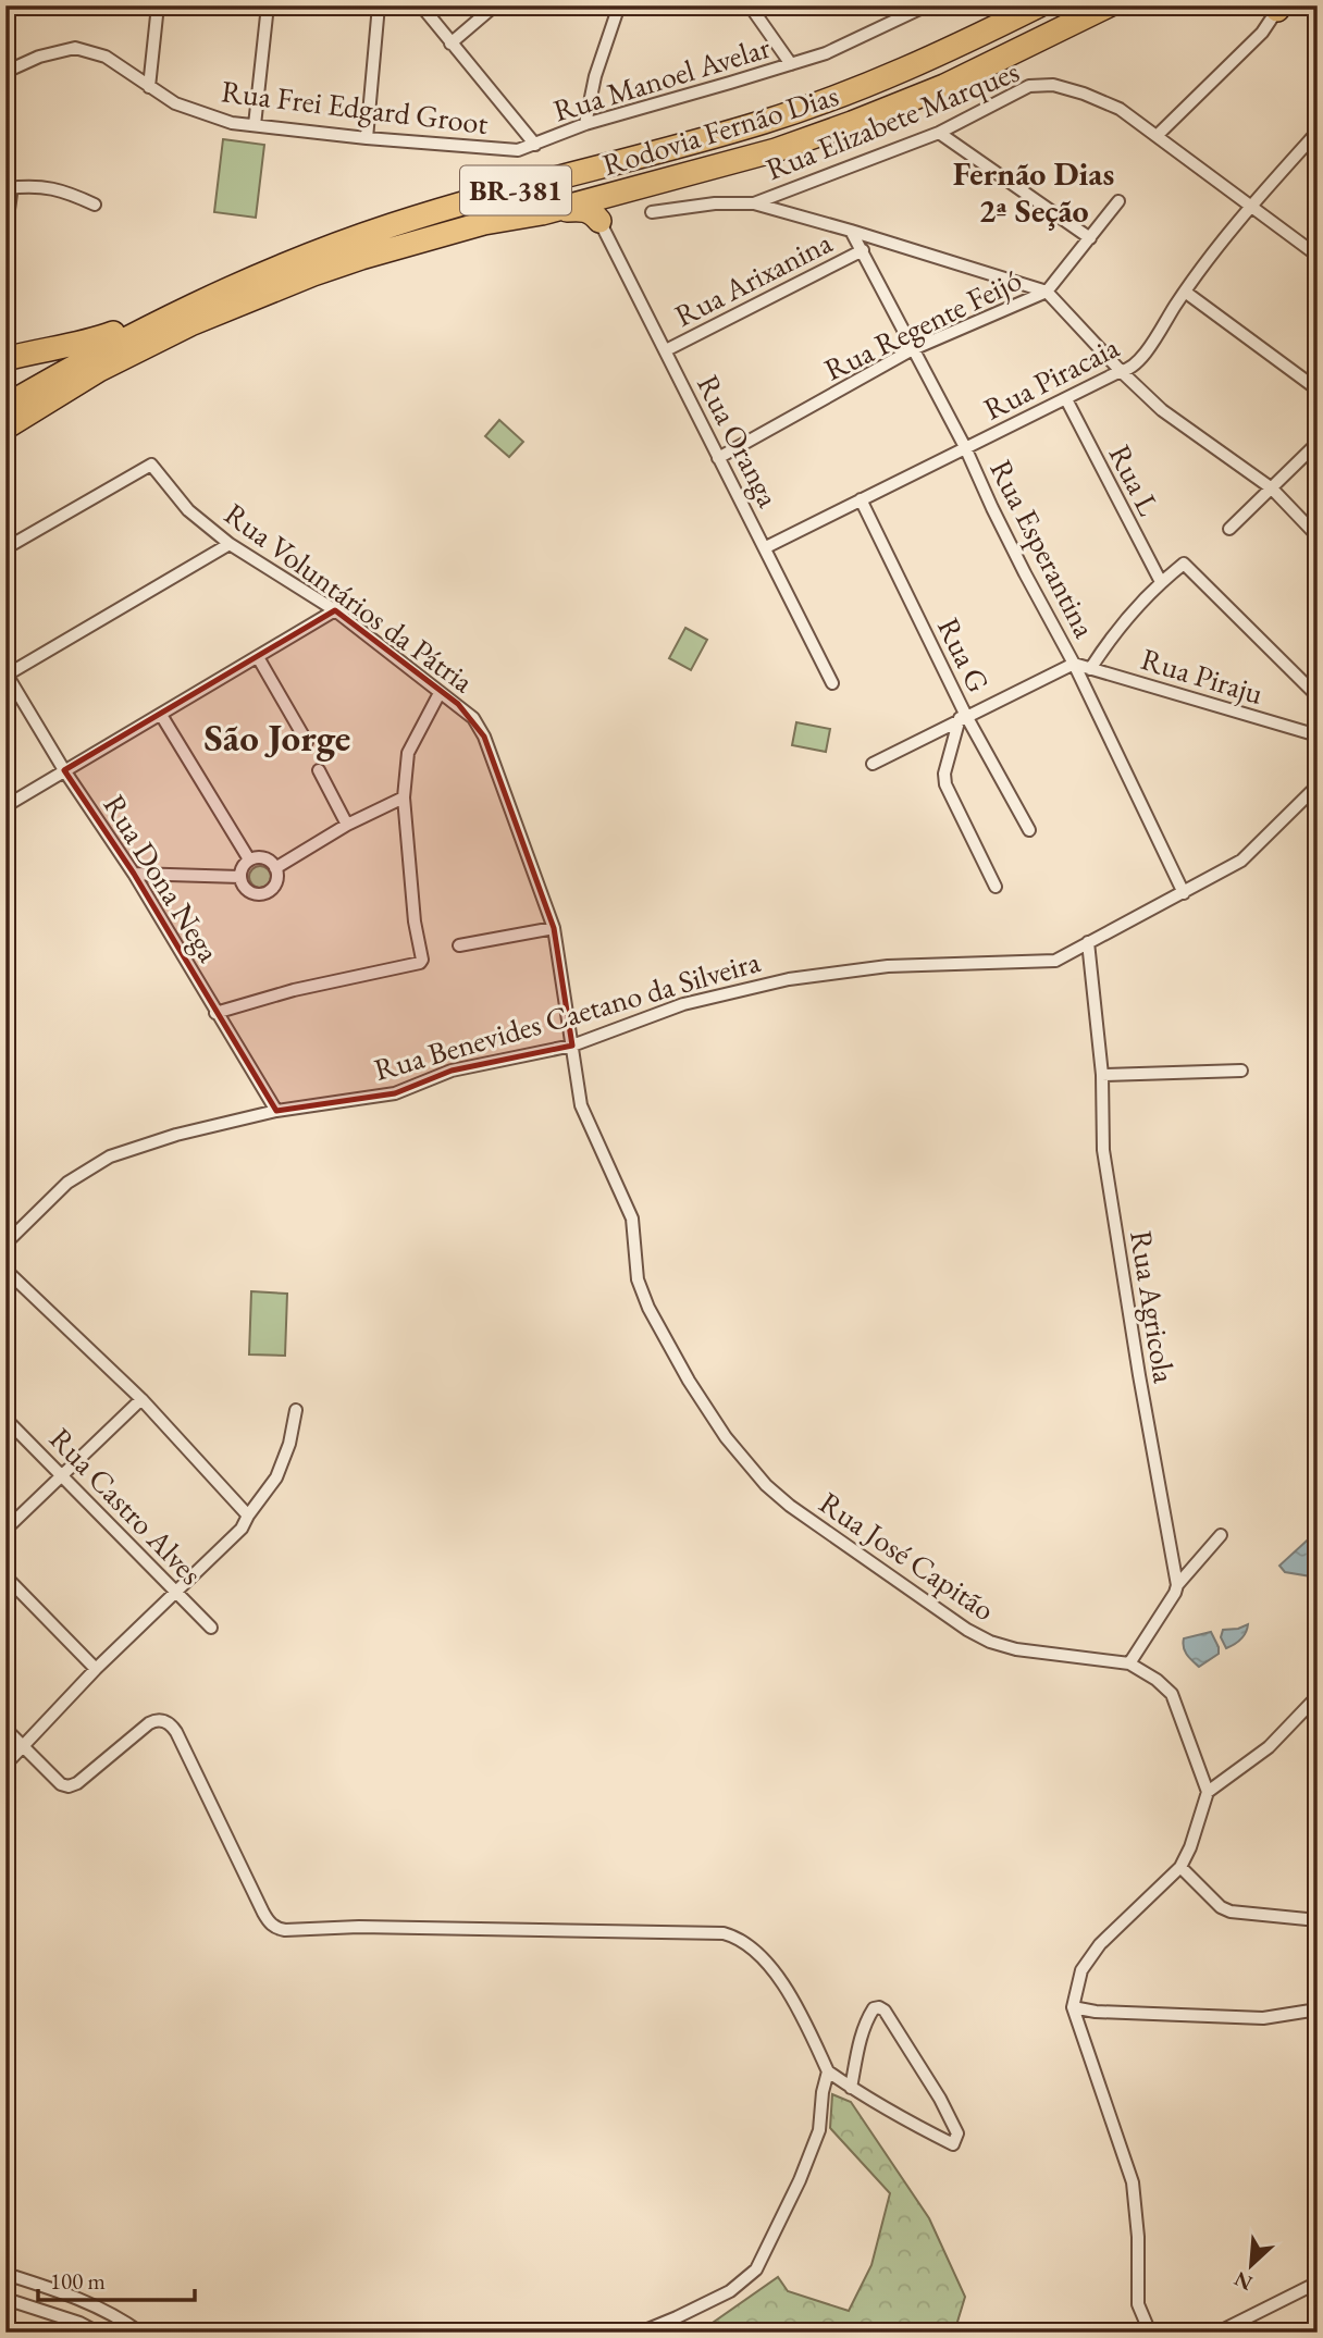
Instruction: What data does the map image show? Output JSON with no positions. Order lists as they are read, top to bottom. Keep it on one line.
{"streets":{"highway":["Rodovia Fernão Dias","BR-381"],"street":["Rua Manoel Avelar","Rua Frei Edgard Groot","Rua Elizabete Marques","Rua Arixanina","Rua Regente Feijó","Rua Piracaia","Rua Oranga","Rua L","Rua Esperantina","Rua Voluntários da Pátria","Rua G","Rua Piraju","Rua Dona Nega","Rua Benevides Caetano da Silveira","Rua Agricola","Rua Castro Alves","Rua José Capitão"]},"crossings":[["Rua Manoel Avelar","Rua Frei Edgard Groot"],["Rua Elizabete Marques","Rua Piracaia"],["Rua Arixanina","Rua Oranga"],["Rua Arixanina","Rua Esperantina"],["Rua Regente Feijó","Rua Oranga"],["Rua Regente Feijó","Rua Esperantina"],["Rua Piracaia","Rua Oranga"],["Rua Piracaia","Rua L"],["Rua Piracaia","Rua Esperantina"],["Rua Piracaia","Rua G"],["Rua Esperantina","Rua Piraju"],["Rua Esperantina","Rua Benevides Caetano da Silveira"],["Rua Voluntários da Pátria","Rua Benevides Caetano da Silveira"],["Rua Voluntários da Pátria","Rua José Capitão"],["Rua Dona Nega","Rua Benevides Caetano da Silveira"],["Rua Benevides Caetano da Silveira","Rua Agricola"],["Rua Benevides Caetano da Silveira","Rua José Capitão"]],"districts":["Fernão Dias 2ª Seção","São Jorge"],"scale_bar":"100 m","north":"bottom left"}
